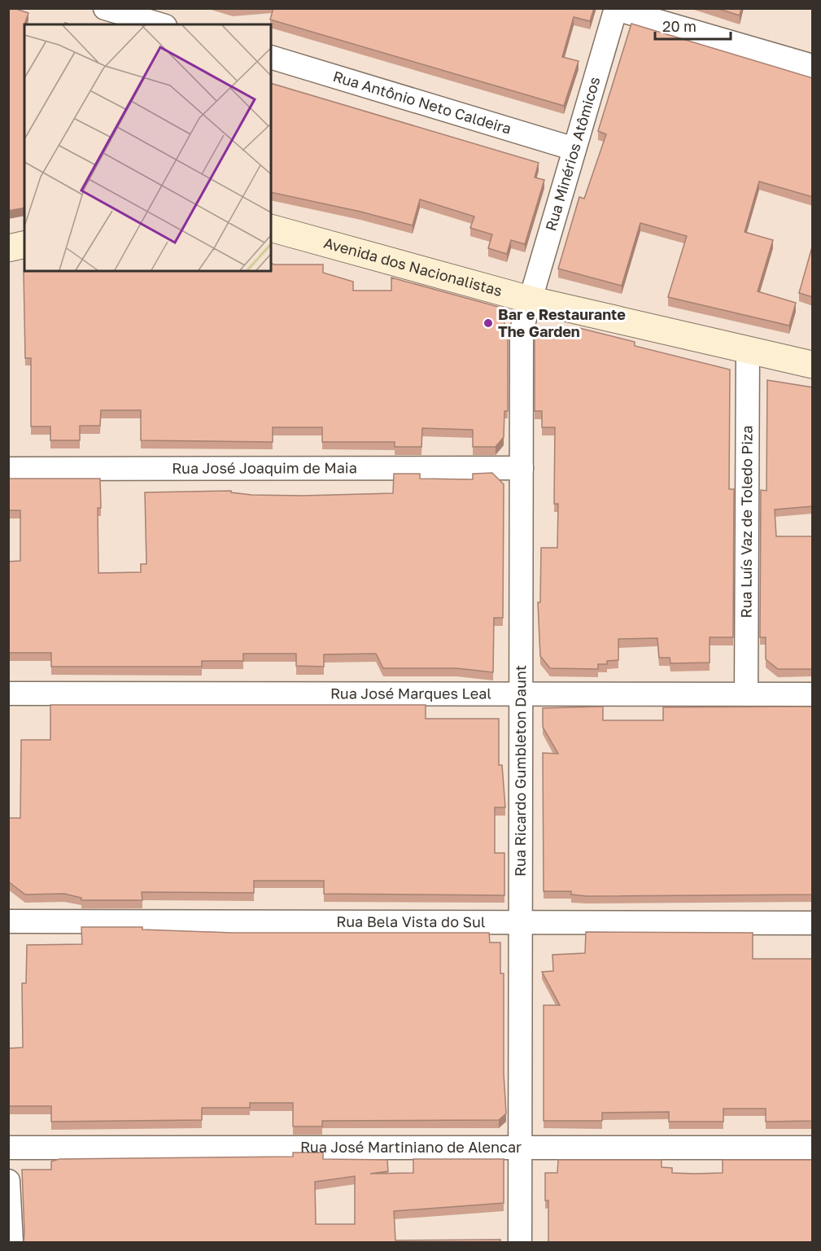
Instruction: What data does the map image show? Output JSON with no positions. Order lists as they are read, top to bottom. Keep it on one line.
{"streets":{"main road":["Avenida dos Nacionalistas"],"street":["Rua Antônio Neto Caldeira","Rua Minérios Atômicos","Rua José Joaquim de Maia","Rua Luís Vaz de Toledo Piza","Rua José Marques Leal","Rua Ricardo Gumbleton Daunt","Rua Bela Vista do Sul","Rua José Martiniano de Alencar"]},"crossings":[["Rua Antônio Neto Caldeira","Rua Minérios Atômicos"],["Rua Minérios Atômicos","Avenida dos Nacionalistas"],["Rua Minérios Atômicos","Rua Ricardo Gumbleton Daunt"],["Avenida dos Nacionalistas","Rua Luís Vaz de Toledo Piza"],["Avenida dos Nacionalistas","Rua Ricardo Gumbleton Daunt"],["Rua José Joaquim de Maia","Rua Ricardo Gumbleton Daunt"],["Rua Luís Vaz de Toledo Piza","Rua José Marques Leal"],["Rua José Marques Leal","Rua Ricardo Gumbleton Daunt"],["Rua Ricardo Gumbleton Daunt","Rua Bela Vista do Sul"],["Rua Ricardo Gumbleton Daunt","Rua José Martiniano de Alencar"]],"places":["Bar e Restaurante The Garden"],"scale_bar":"20 m"}
